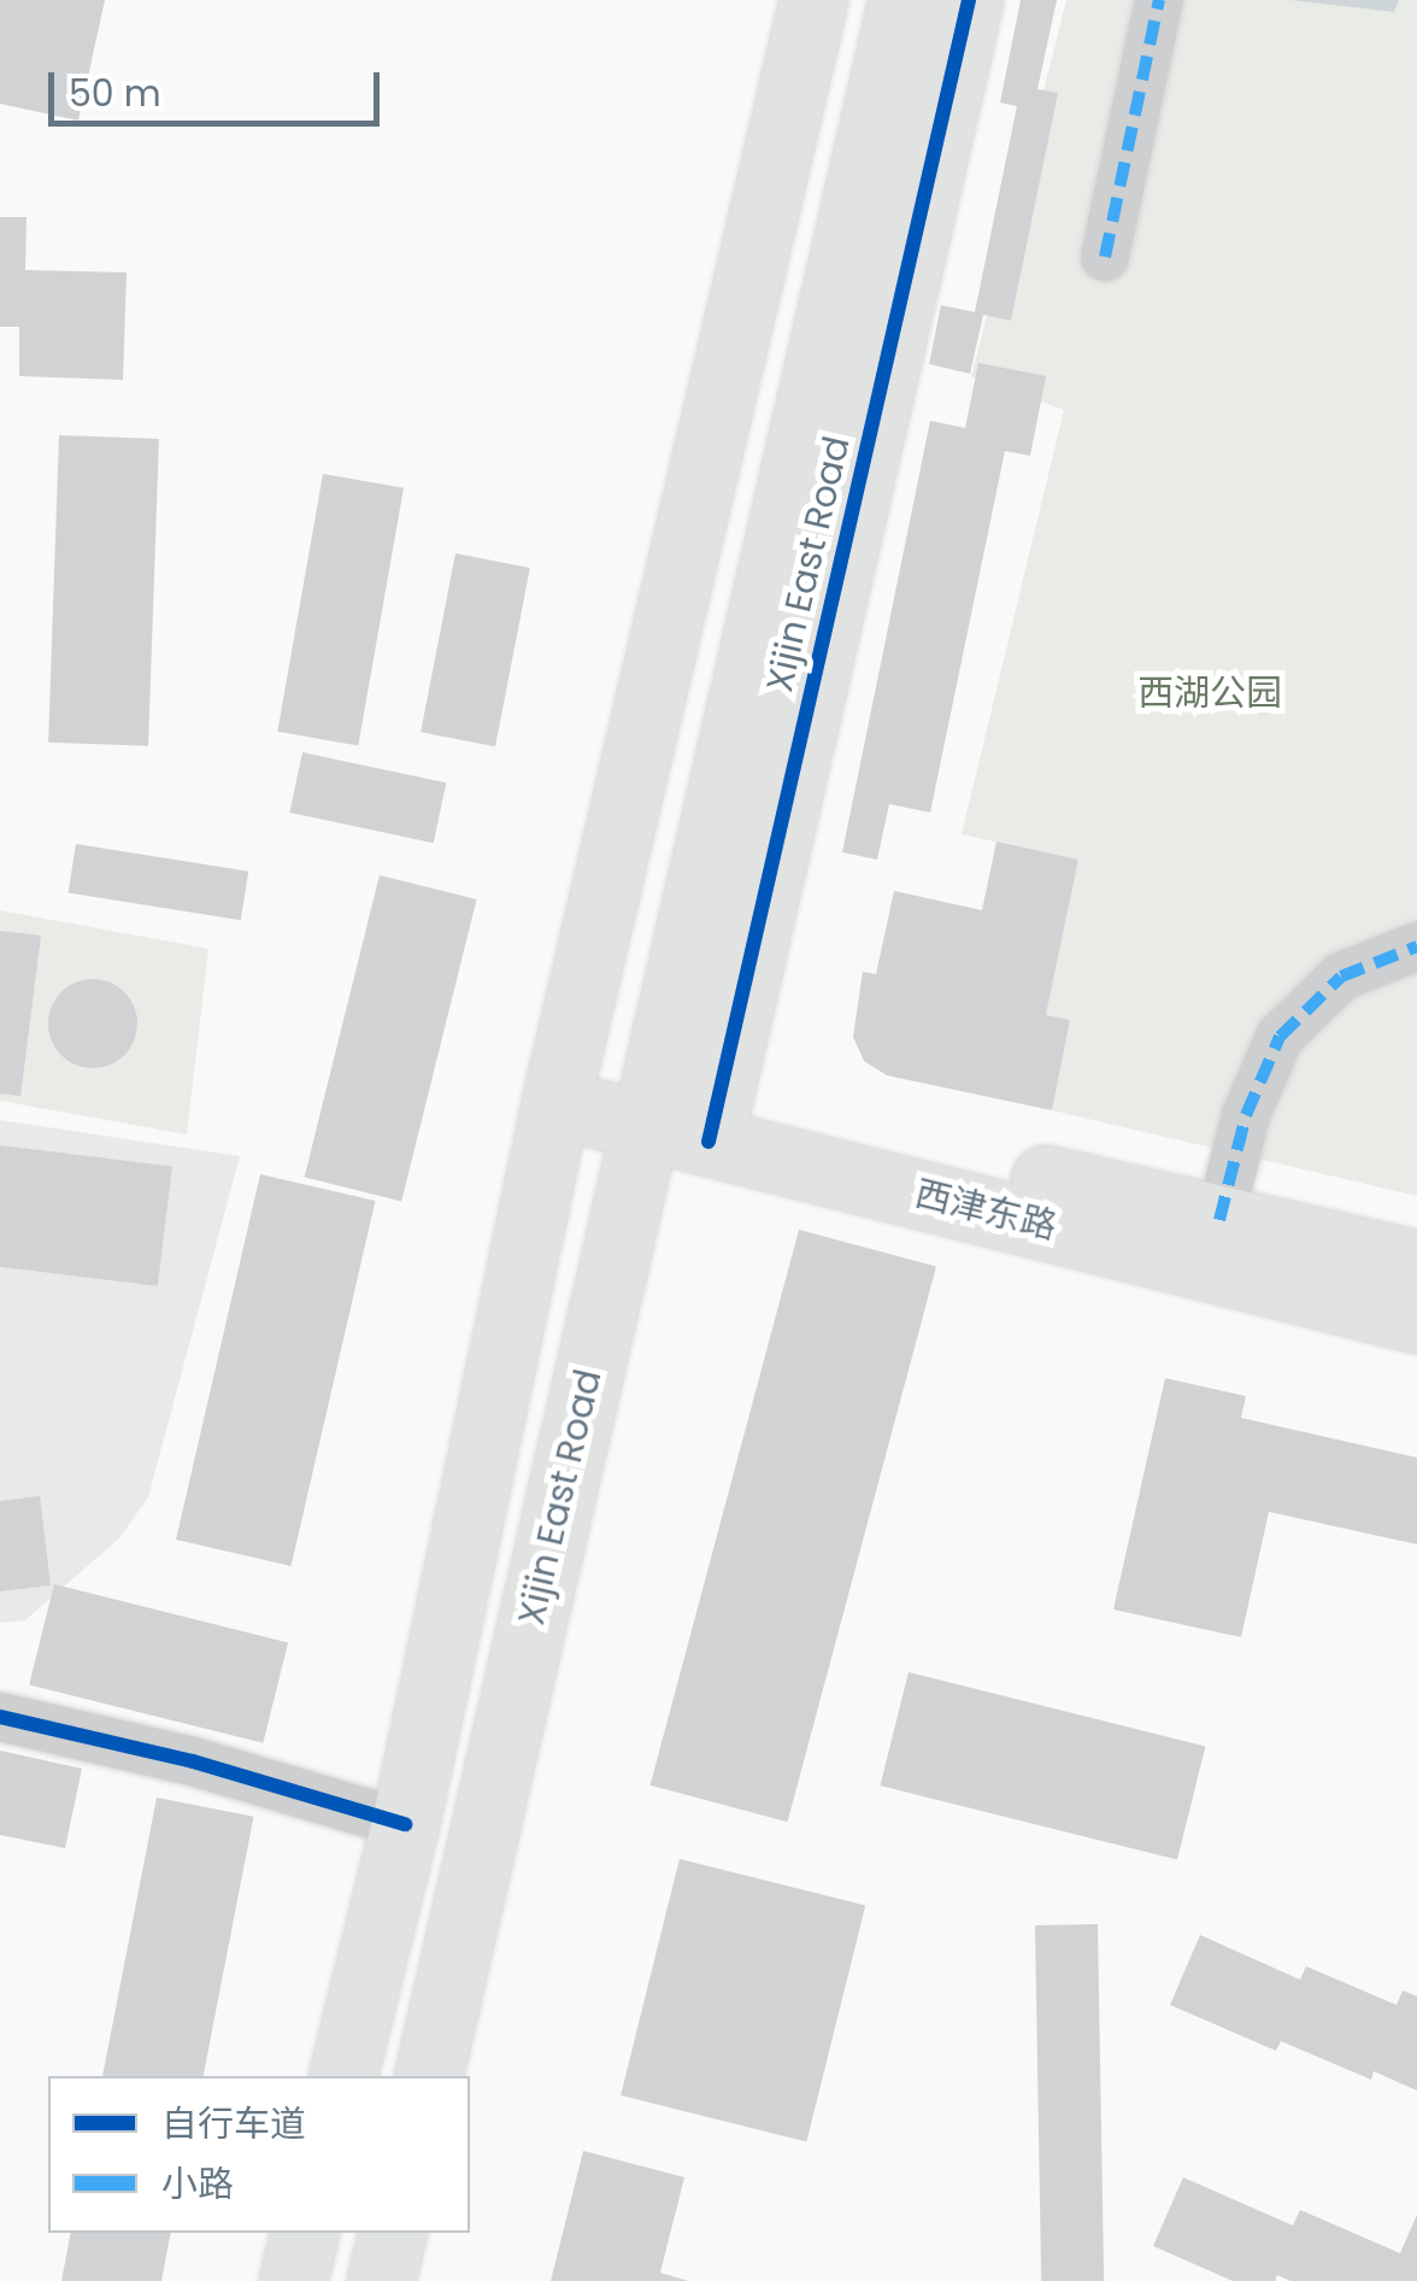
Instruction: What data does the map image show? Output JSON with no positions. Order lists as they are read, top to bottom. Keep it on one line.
{"streets":{"main road":["Xijin East Road","西津东路"]},"crossings":[["Xijin East Road","西津东路"]],"parks":["西湖公园"],"legend":["自行车道","小路"],"scale_bar":"50 m"}
